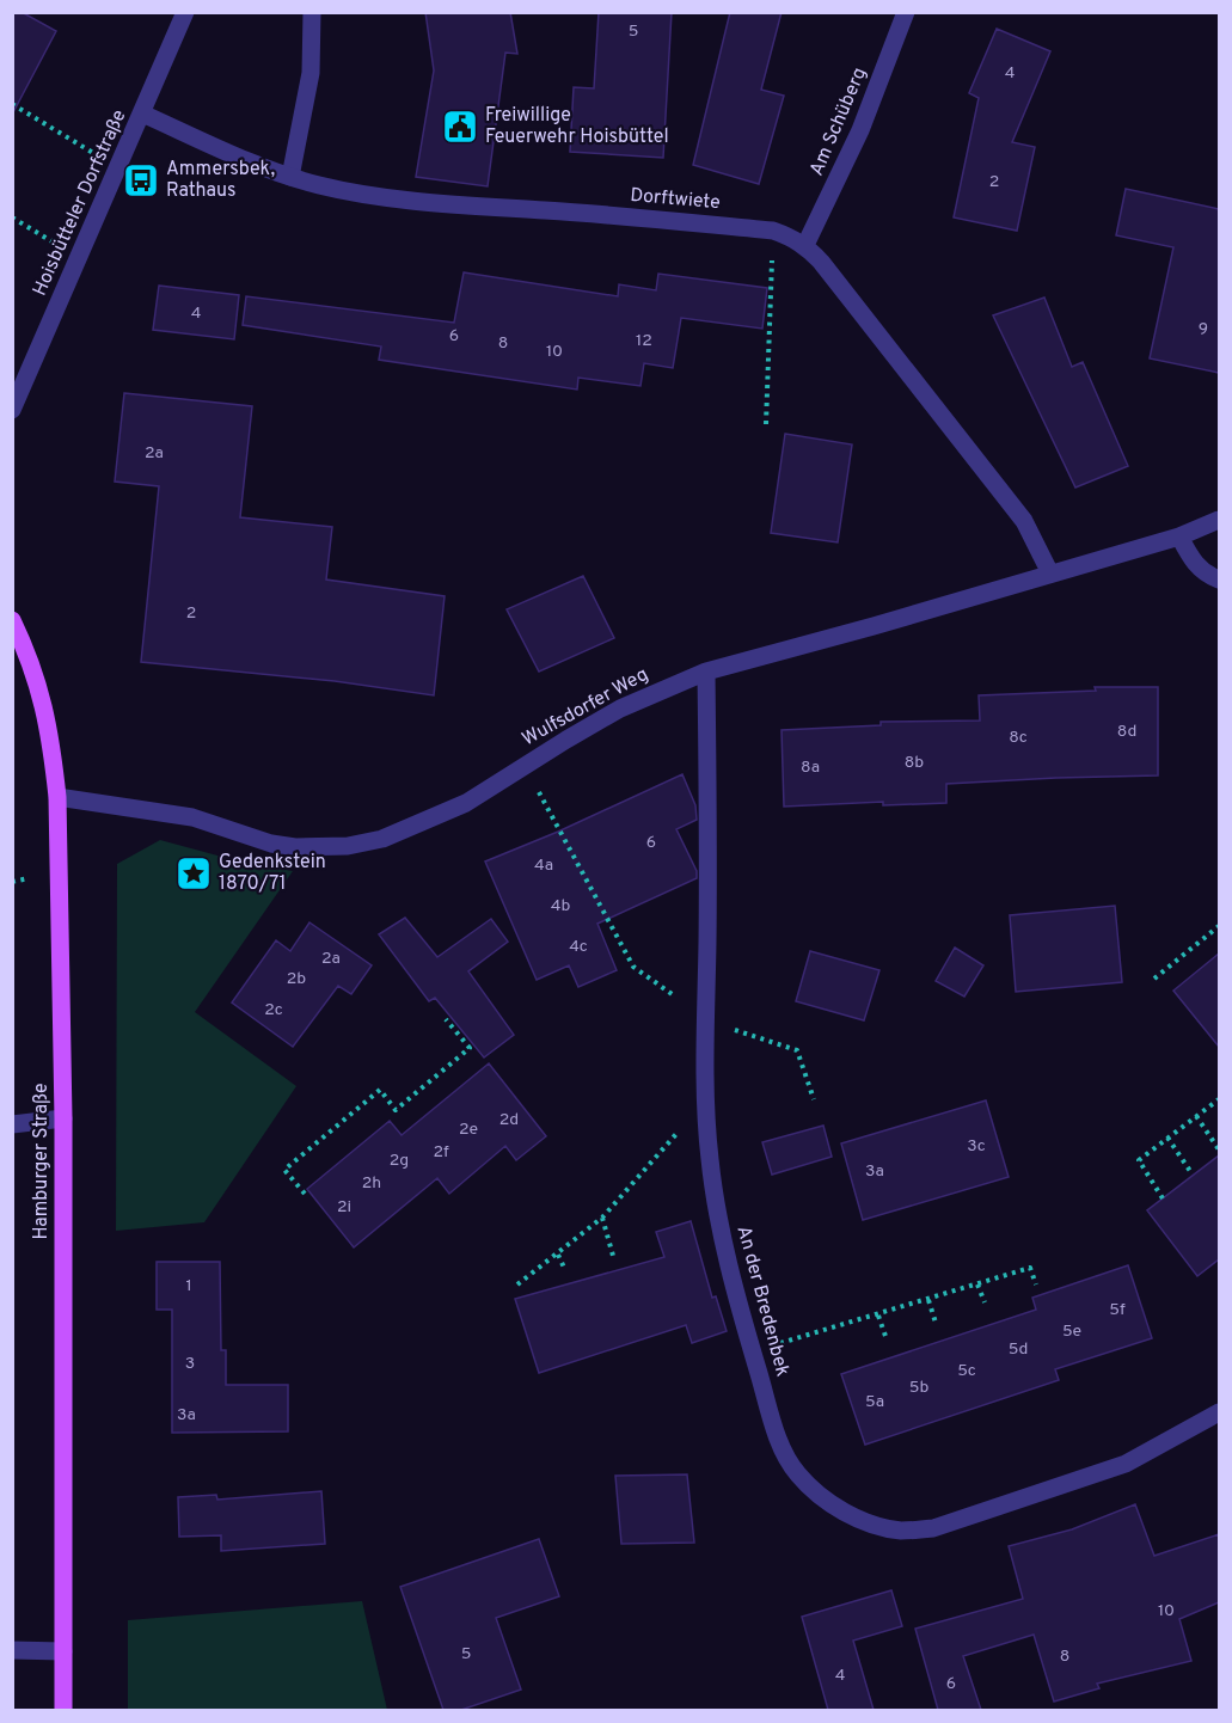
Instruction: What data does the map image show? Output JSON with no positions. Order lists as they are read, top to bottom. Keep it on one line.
{"streets":{"main road":["Hamburger Straße"],"street":["Am Schüberg","Dorftwiete","Hoisbütteler Dorfstraße","Wulfsdorfer Weg","An der Bredenbek"]},"crossings":[["Am Schüberg","Dorftwiete"],["Dorftwiete","Hoisbütteler Dorfstraße"],["Dorftwiete","Wulfsdorfer Weg"],["Wulfsdorfer Weg","Hamburger Straße"],["Wulfsdorfer Weg","An der Bredenbek"]],"places":{"public building":["Freiwillige Feuerwehr Hoisbüttel"],"bus stop":["Ammersbek, Rathaus"],"place":["Gedenkstein 1870/71"]},"house_numbers":["5","4","2","4","9","6","12","8","10","2a","2","8d","8c","8b","8a","6","4a","4b","4c","2a","2b","2c","2d","2e","3c","2f","2g","3a","2h","2i","1","5f","5e","5d","3","5c","5b","5a","3a","10","5","8","4","6"]}
